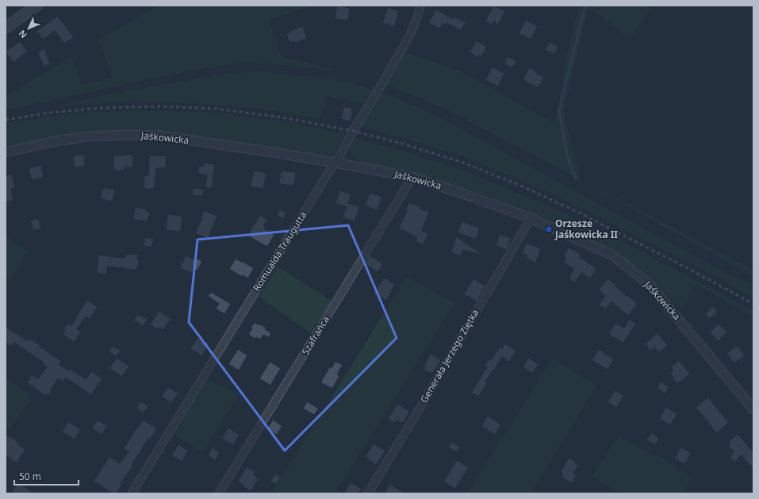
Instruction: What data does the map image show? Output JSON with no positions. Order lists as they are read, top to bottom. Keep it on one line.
{"streets":{"street":["Jaśkowicka","Romualda Traugutta","Szafrańca","Generała Jerzego Ziętka"]},"crossings":[["Jaśkowicka","Romualda Traugutta"],["Jaśkowicka","Szafrańca"],["Jaśkowicka","Generała Jerzego Ziętka"]],"places":{"transit":["Orzesze Jaśkowicka II"]},"scale_bar":"50 m","north":"bottom left"}
